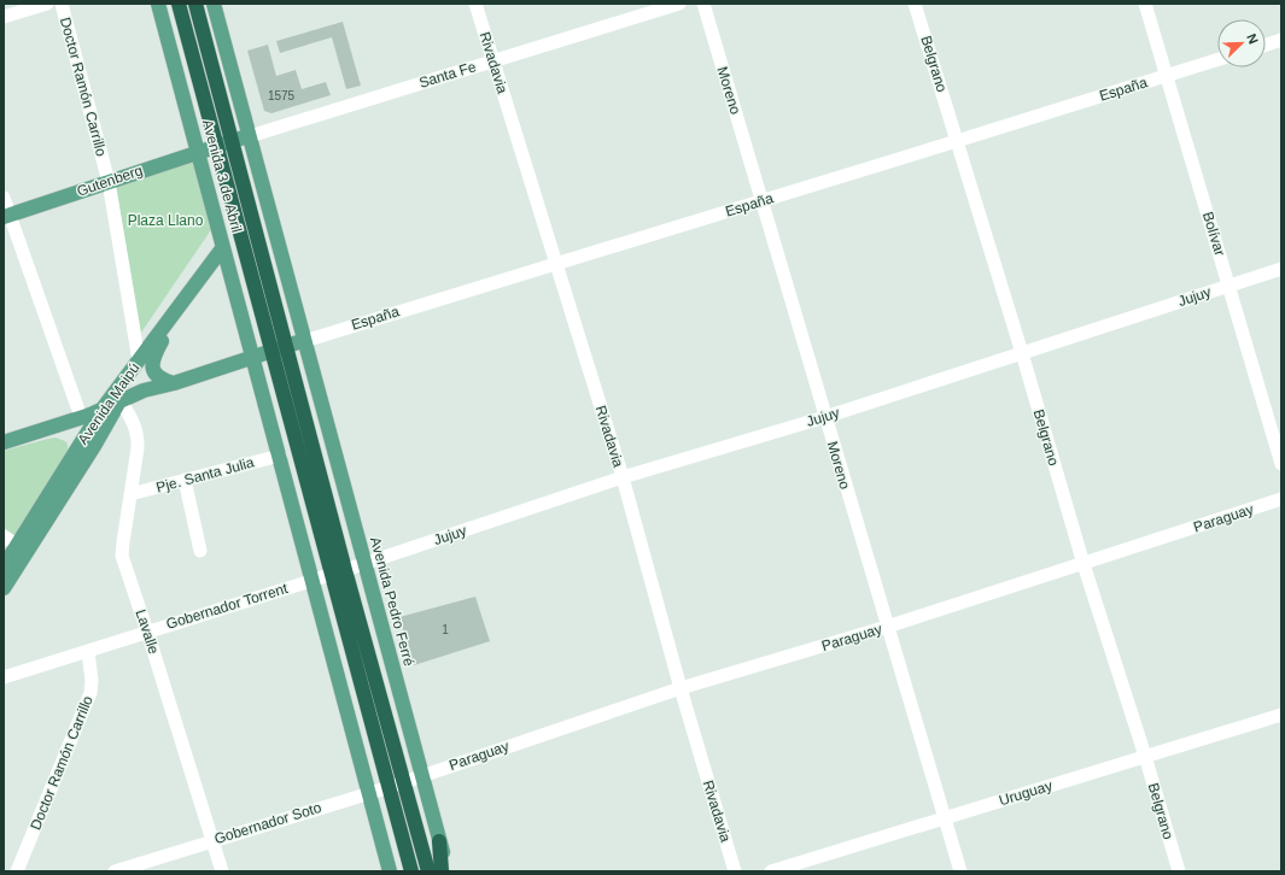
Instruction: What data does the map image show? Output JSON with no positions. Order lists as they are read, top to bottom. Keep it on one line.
{"streets":{"highway":["Avenida 3 de Abril"],"main road":["Santa Fe","España","Gutenberg","Avenida Maipú","Avenida Pedro Ferré"],"street":["Rivadavia","Belgrano","Doctor Ramón Carrillo","Moreno","Bolívar","Jujuy","Pje. Santa Julia","Paraguay","Gobernador Torrent","Lavalle","Uruguay","Gobernador Soto"]},"crossings":[["Rivadavia","Santa Fe"],["Rivadavia","España"],["Rivadavia","Jujuy"],["Rivadavia","Paraguay"],["Belgrano","España"],["Belgrano","Jujuy"],["Belgrano","Paraguay"],["Belgrano","Uruguay"],["Santa Fe","Avenida 3 de Abril"],["Santa Fe","Gutenberg"],["Doctor Ramón Carrillo","Gutenberg"],["Doctor Ramón Carrillo","Avenida Maipú"],["Doctor Ramón Carrillo","Gobernador Torrent"],["España","Moreno"],["España","Avenida 3 de Abril"],["España","Bolívar"],["España","Avenida Maipú"],["España","Avenida Pedro Ferré"],["España","Lavalle"],["Moreno","Jujuy"],["Moreno","Paraguay"],["Moreno","Uruguay"],["Avenida 3 de Abril","Gutenberg"],["Avenida 3 de Abril","Avenida Maipú"],["Bolívar","Jujuy"],["Jujuy","Avenida Pedro Ferré"],["Jujuy","Gobernador Torrent"],["Avenida Maipú","Lavalle"],["Pje. Santa Julia","Lavalle"],["Paraguay","Avenida Pedro Ferré"],["Paraguay","Gobernador Soto"],["Avenida Pedro Ferré","Gobernador Soto"],["Gobernador Torrent","Lavalle"],["Lavalle","Gobernador Soto"]],"parks":["Plaza Llano"],"house_numbers":["1575","1"],"north":"top right"}
